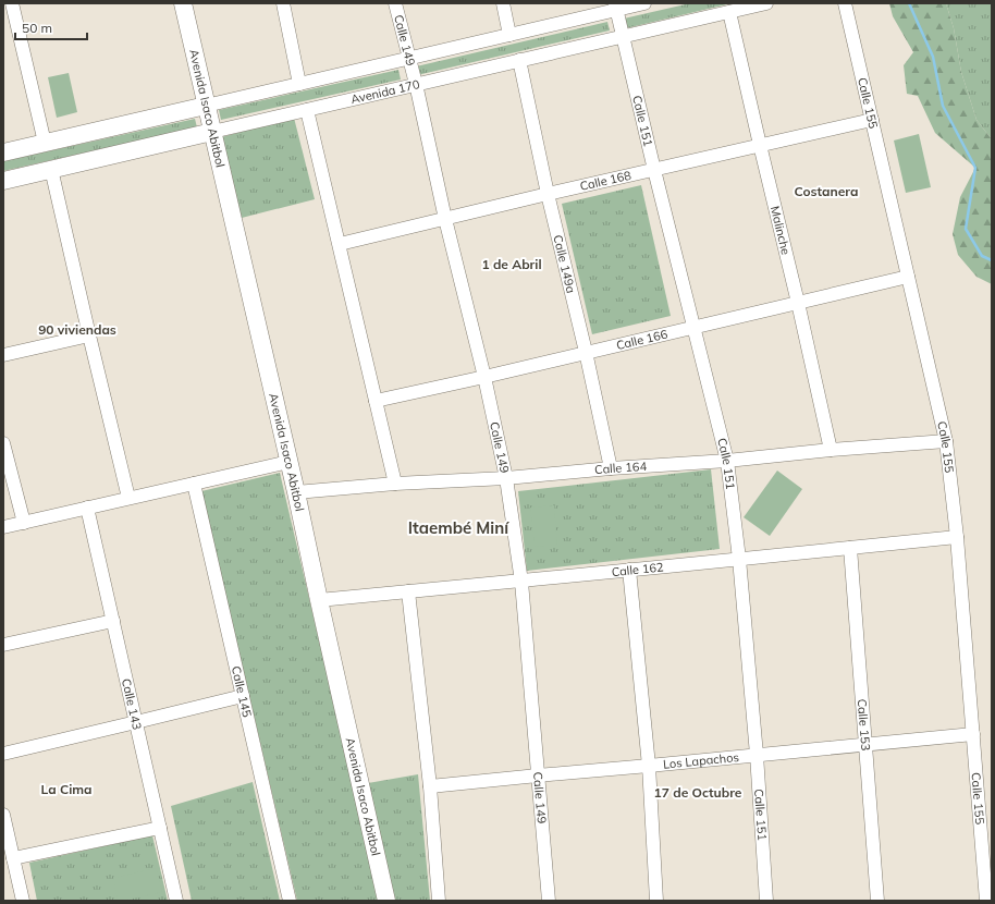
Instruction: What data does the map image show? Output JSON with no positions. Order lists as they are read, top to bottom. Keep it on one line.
{"streets":{"main road":["Avenida 170","Avenida Isaco Abitbol"],"street":["Calle 149","Calle 155","Calle 151","Calle 168","Malinche","Calle 149a","Calle 166","Calle 164","Calle 162","Calle 145","Calle 143","Calle 153","Los Lapachos"]},"crossings":[["Calle 149","Avenida 170"],["Calle 149","Calle 168"],["Calle 149","Calle 166"],["Calle 149","Calle 164"],["Calle 149","Calle 162"],["Calle 149","Los Lapachos"],["Avenida 170","Avenida Isaco Abitbol"],["Avenida 170","Calle 151"],["Avenida 170","Malinche"],["Avenida 170","Calle 149a"],["Calle 155","Calle 168"],["Calle 155","Calle 166"],["Calle 155","Calle 164"],["Calle 155","Calle 162"],["Calle 155","Los Lapachos"],["Avenida Isaco Abitbol","Calle 164"],["Avenida Isaco Abitbol","Calle 162"],["Calle 151","Calle 168"],["Calle 151","Calle 166"],["Calle 151","Calle 164"],["Calle 151","Calle 162"],["Calle 151","Los Lapachos"],["Calle 168","Malinche"],["Calle 168","Calle 149a"],["Malinche","Calle 166"],["Malinche","Calle 164"],["Calle 149a","Calle 166"],["Calle 149a","Calle 164"],["Calle 162","Calle 153"],["Calle 153","Los Lapachos"]],"districts":["Costanera","1 de Abril","90 viviendas","Itaembé Miní","La Cima","17 de Octubre"],"scale_bar":"50 m"}
